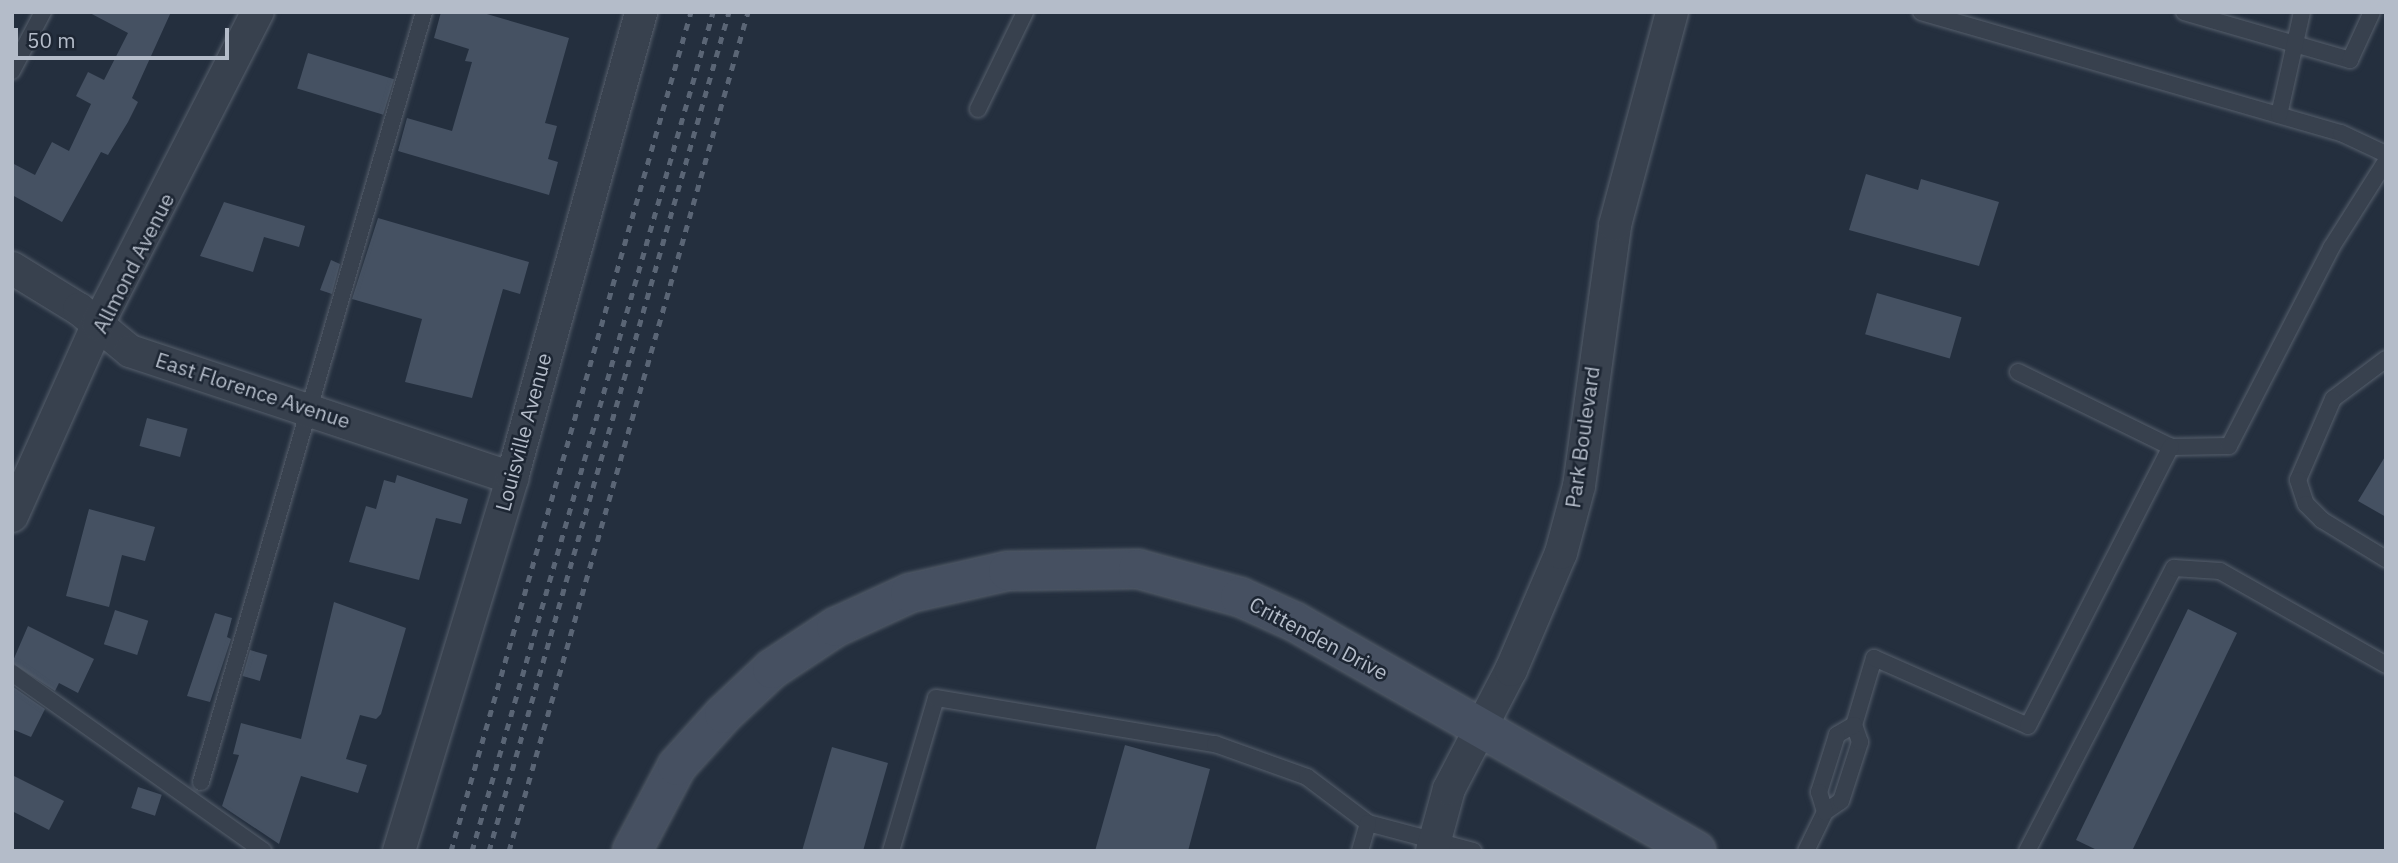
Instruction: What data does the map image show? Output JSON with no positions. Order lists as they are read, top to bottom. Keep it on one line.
{"streets":{"main road":["Crittenden Drive"],"street":["Allmond Avenue","East Florence Avenue","Louisville Avenue","Park Boulevard"]},"crossings":[["Allmond Avenue","East Florence Avenue"],["East Florence Avenue","Louisville Avenue"],["Park Boulevard","Crittenden Drive"]],"scale_bar":"50 m"}
